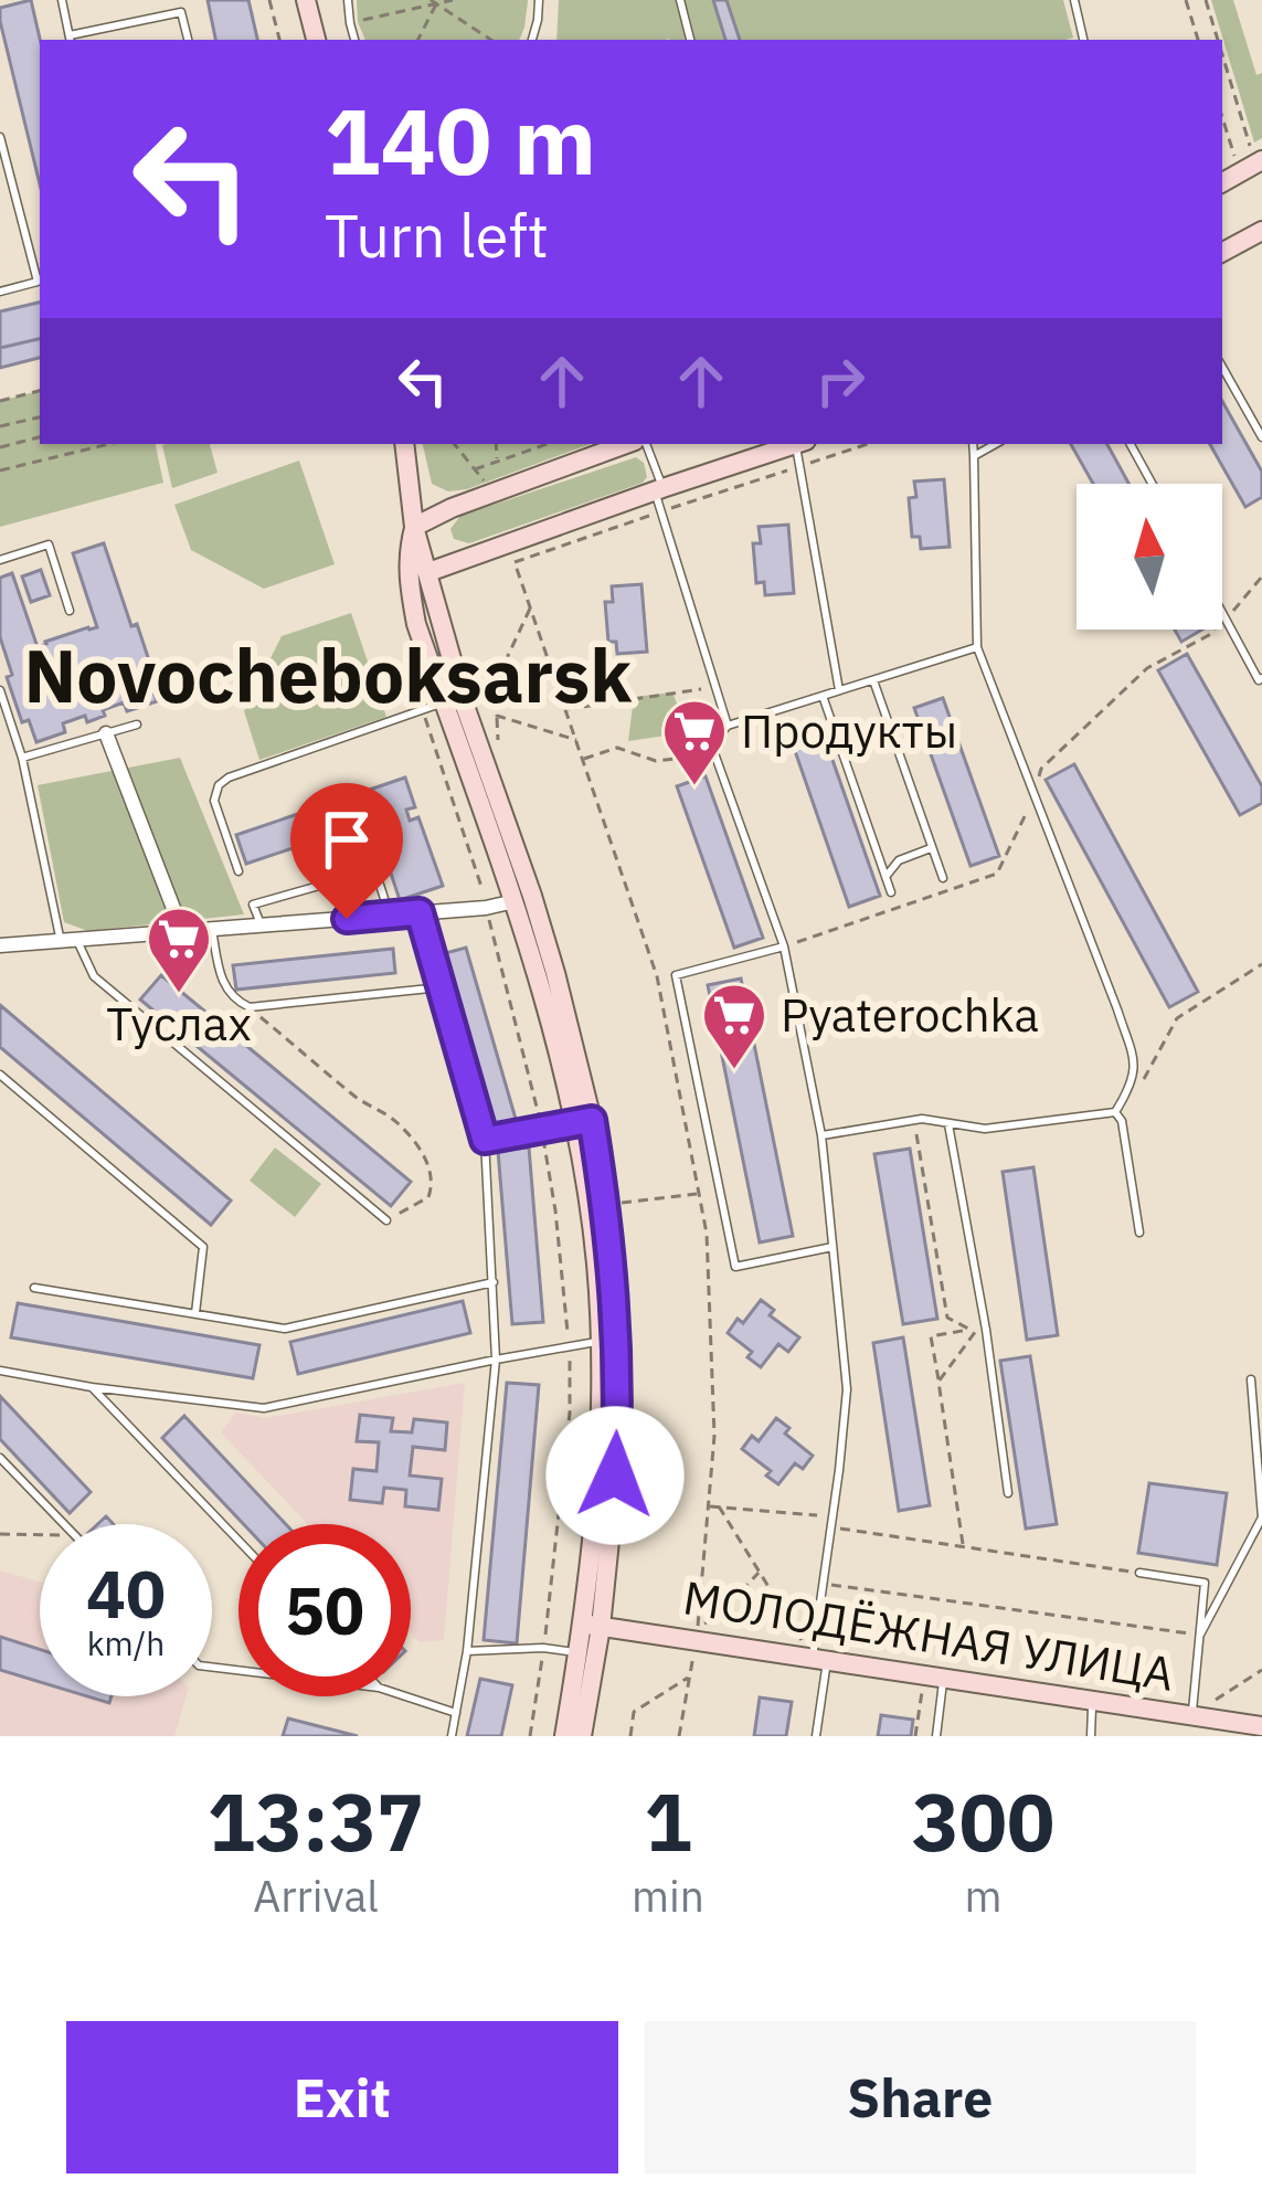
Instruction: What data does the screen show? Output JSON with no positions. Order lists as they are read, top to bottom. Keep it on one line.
{"streets":{"main road":["МОЛОДЁЖНАЯ УЛИЦА"]},"districts":["Novocheboksarsk"],"places":{"supermarket":["Продукты","Туслах","Pyaterochka"]},"north":"top","page":{"turn":["140 m","Turn left"],"speed":"40 km/h","limit":"50","eta":["13:37","Arrival","1","min","300","m"],"buttons":["Exit","Share"]}}
